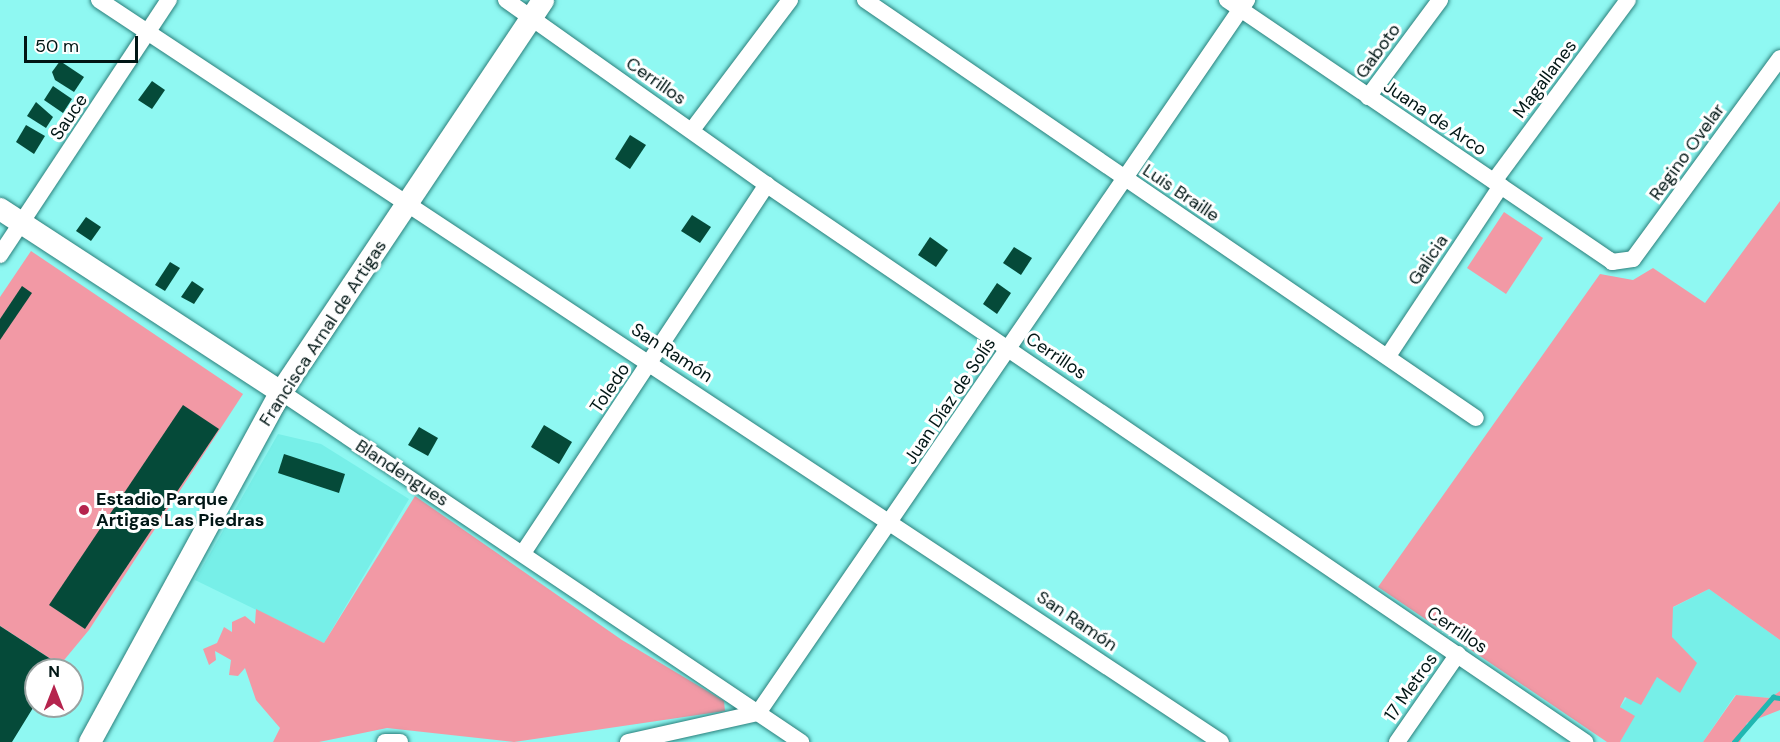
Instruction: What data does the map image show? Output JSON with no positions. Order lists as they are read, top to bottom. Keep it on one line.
{"streets":{"street":["Gaboto","Magallanes","Cerrillos","Sauce","Juana de Arco","Regino Ovelar","Luis Braille","Galicia","Francisca Arnal de Artigas","San Ramón","Toledo","Juan Díaz de Solís","Blandengues","17 Metros"]},"crossings":[["Gaboto","Juana de Arco"],["Magallanes","Juana de Arco"],["Magallanes","Galicia"],["Cerrillos","Francisca Arnal de Artigas"],["Cerrillos","Toledo"],["Cerrillos","Juan Díaz de Solís"],["Cerrillos","17 Metros"],["Sauce","San Ramón"],["Sauce","Blandengues"],["Juana de Arco","Regino Ovelar"],["Juana de Arco","Galicia"],["Juana de Arco","Juan Díaz de Solís"],["Luis Braille","Galicia"],["Luis Braille","Juan Díaz de Solís"],["Francisca Arnal de Artigas","San Ramón"],["Francisca Arnal de Artigas","Blandengues"],["San Ramón","Toledo"],["San Ramón","Juan Díaz de Solís"],["Toledo","Blandengues"],["Juan Díaz de Solís","Blandengues"]],"places":["Estadio Parque Artigas Las Piedras"],"scale_bar":"50 m","north":"top"}
